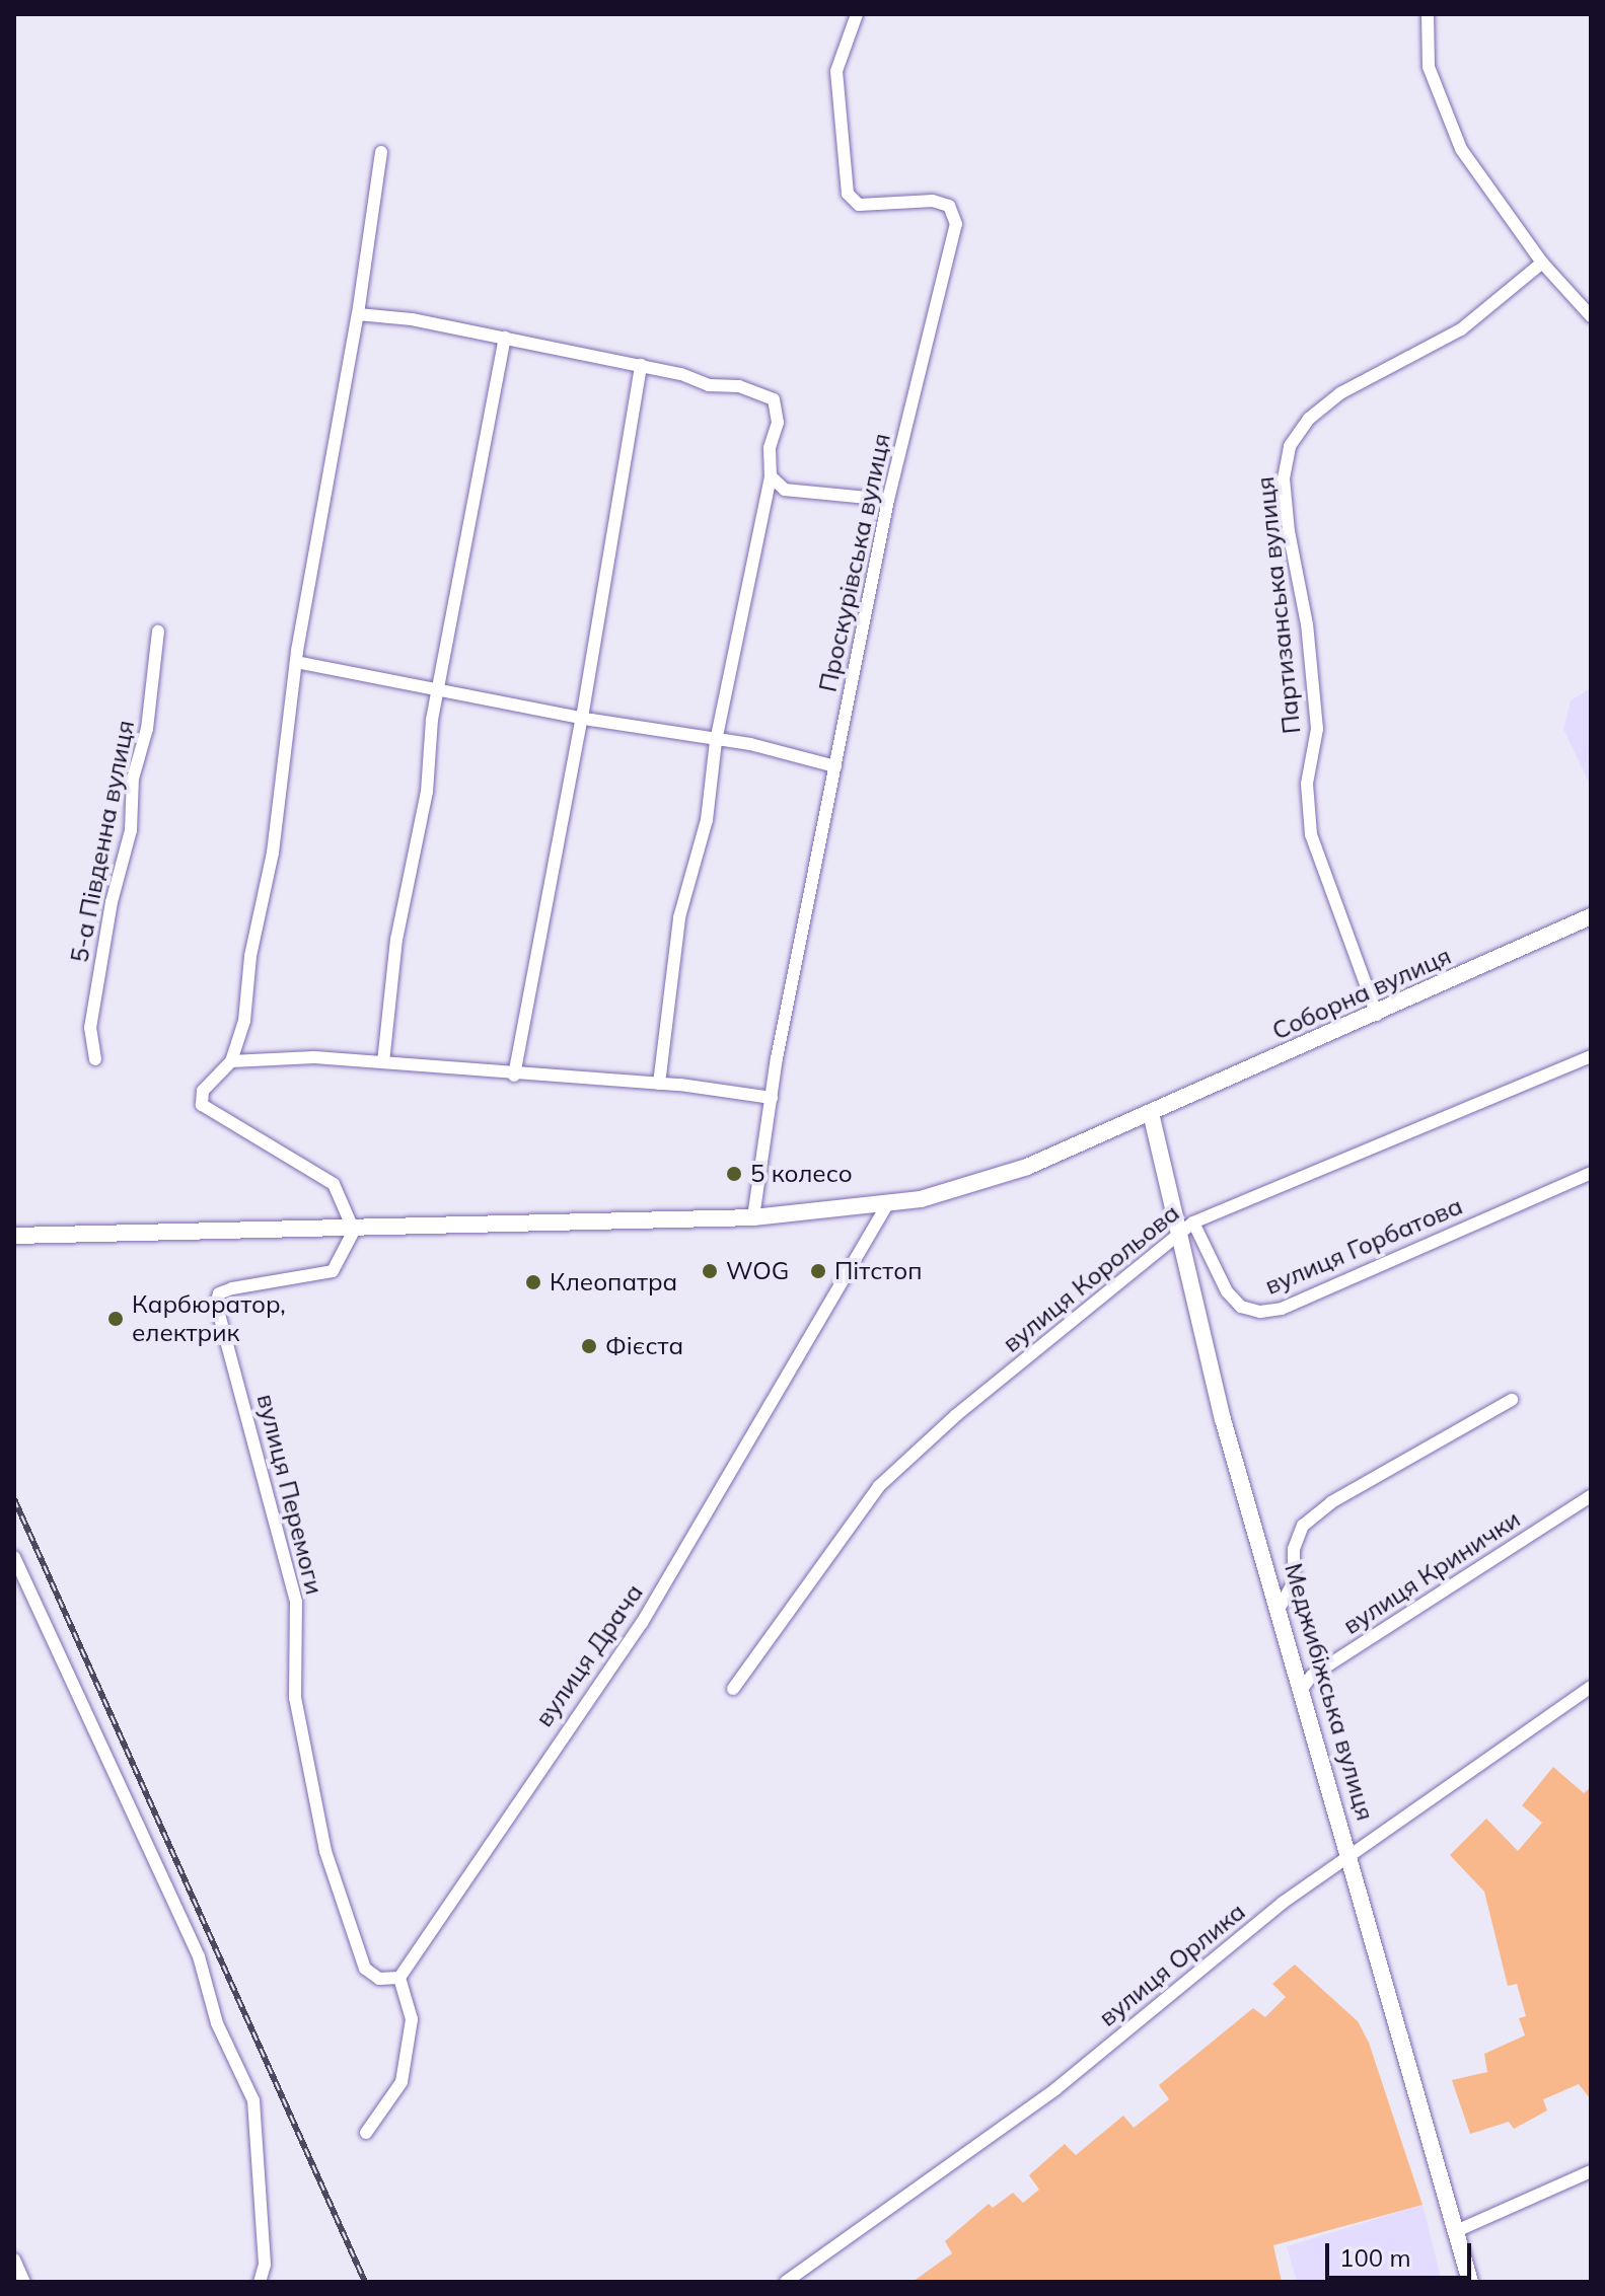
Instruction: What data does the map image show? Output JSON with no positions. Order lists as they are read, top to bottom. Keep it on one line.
{"streets":{"main road":["Соборна вулиця","Меджибіжська вулиця"],"street":["Проскурівська вулиця","Партизанська вулиця","5-а Південна вулиця","вулиця Горбатова","вулиця Корольова","вулиця Перемоги","вулиця Кринички","вулиця Драча","вулиця Орлика"]},"crossings":[["Проскурівська вулиця","Соборна вулиця"],["Партизанська вулиця","Соборна вулиця"],["Соборна вулиця","вулиця Перемоги"],["Соборна вулиця","вулиця Драча"],["Соборна вулиця","Меджибіжська вулиця"],["вулиця Горбатова","вулиця Корольова"],["вулиця Корольова","Меджибіжська вулиця"],["вулиця Перемоги","вулиця Драча"],["вулиця Кринички","Меджибіжська вулиця"],["Меджибіжська вулиця","вулиця Орлика"]],"places":["5 колесо","WOG","Пітстоп","Клеопатра","Карбюратор, електрик","Фієста"],"scale_bar":"100 m"}
